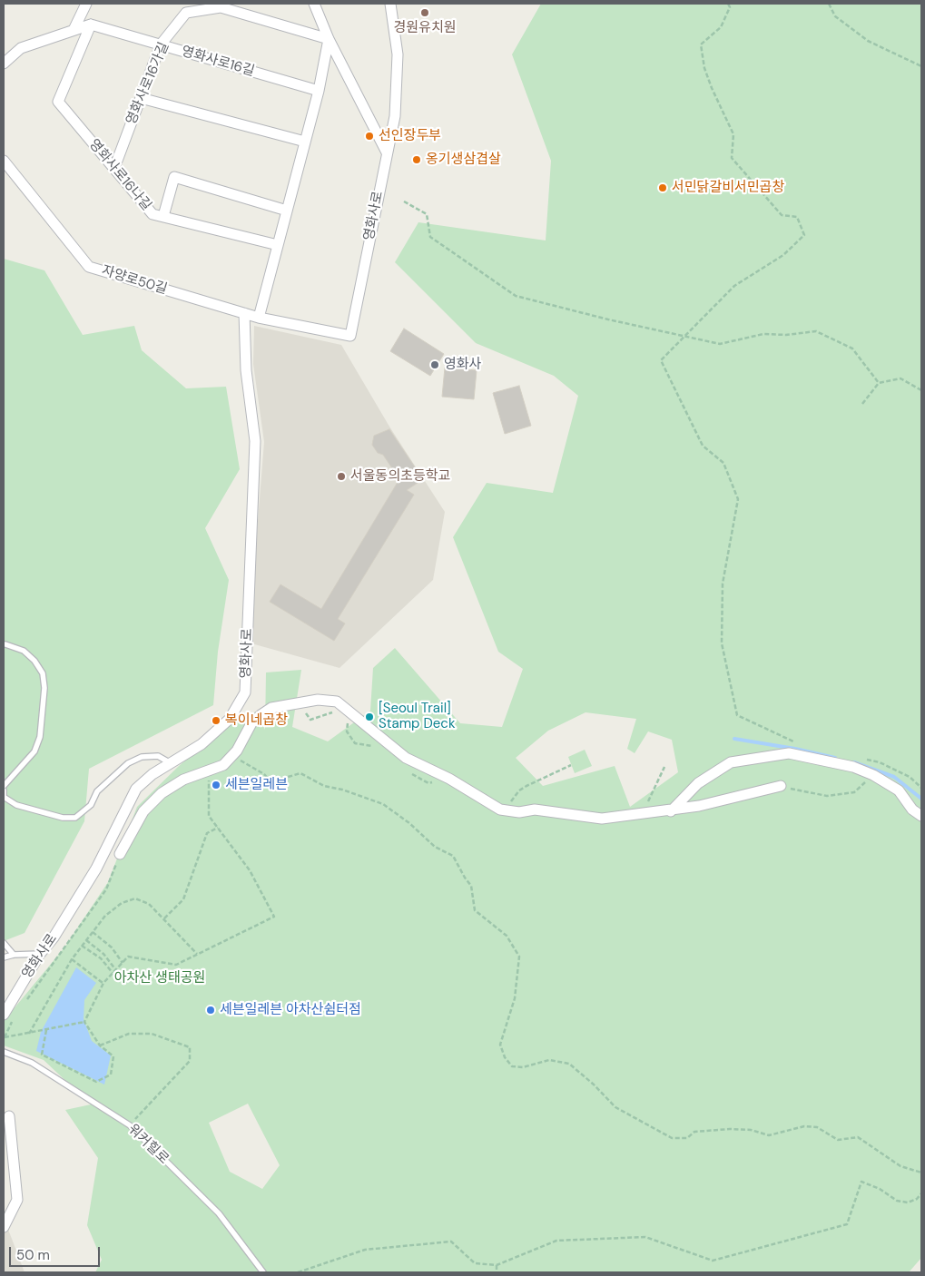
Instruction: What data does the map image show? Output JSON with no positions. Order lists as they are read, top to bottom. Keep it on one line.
{"streets":{"street":["영화사로16길","영화사로16가길","영화사로16나길","영화사로","자양로50길"],"lane":["워커힐로"]},"crossings":[["영화사로16길","영화사로16가길"],["영화사로16길","영화사로16나길"],["영화사로16가길","영화사로16나길"],["영화사로","자양로50길"]],"parks":["아차산 생태공원"],"places":["경원유치원","선인장두부","옹기생삼겹살","서민닭갈비서민곱창","영화사","서울동의초등학교","[Seoul Trail] Stamp Deck","복이네곱창","세븐일레븐","세븐일레븐 아차산쉼터점"],"scale_bar":"50 m"}
